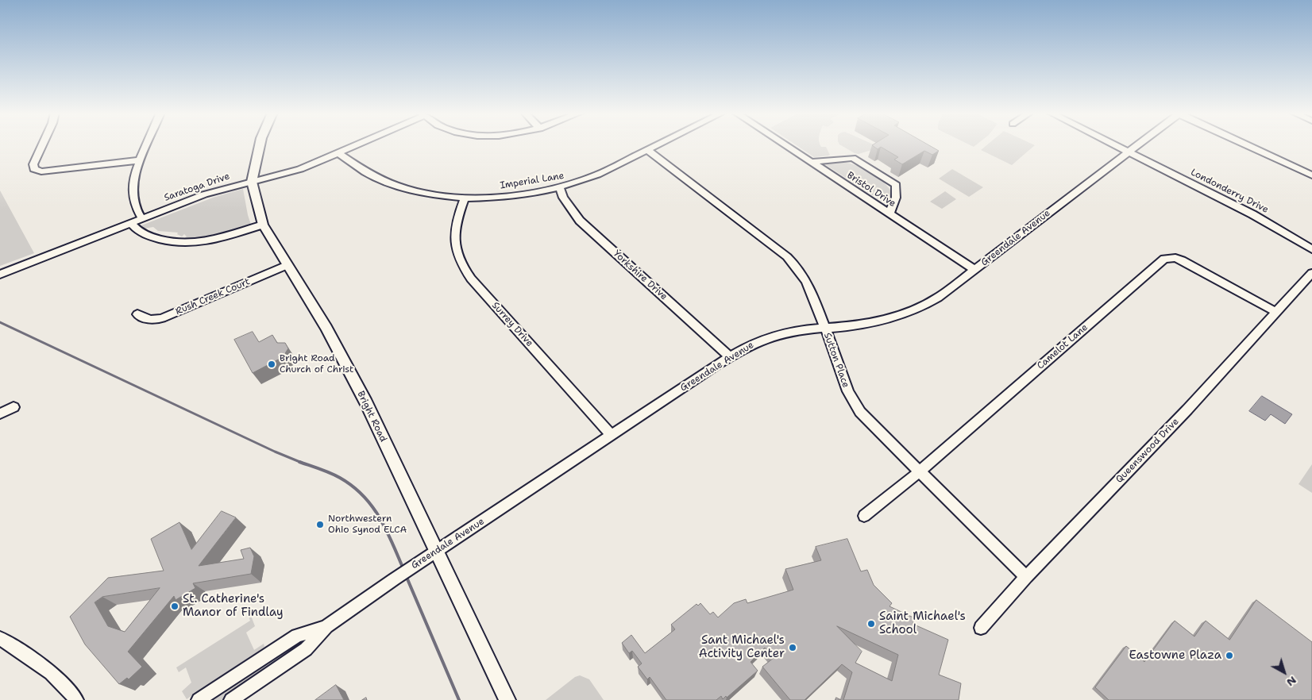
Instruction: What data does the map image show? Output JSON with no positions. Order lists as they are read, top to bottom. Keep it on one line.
{"streets":{"main road":["Bright Road"],"street":["Imperial Lane","Saratoga Drive","Bristol Drive","Londonderry Drive","Greendale Avenue","Yorkshire Drive","Rush Creek Court","Surrey Drive","Camelot Lane","Sutton Place","Queenswood Drive"]},"crossings":[["Imperial Lane","Saratoga Drive"],["Imperial Lane","Yorkshire Drive"],["Imperial Lane","Surrey Drive"],["Imperial Lane","Sutton Place"],["Saratoga Drive","Bright Road"],["Bristol Drive","Greendale Avenue"],["Londonderry Drive","Greendale Avenue"],["Greendale Avenue","Yorkshire Drive"],["Greendale Avenue","Surrey Drive"],["Greendale Avenue","Sutton Place"],["Greendale Avenue","Bright Road"],["Rush Creek Court","Bright Road"],["Camelot Lane","Sutton Place"],["Camelot Lane","Queenswood Drive"],["Sutton Place","Queenswood Drive"]],"places":["Bright Road Church of Christ","Northwestern Ohio Synod ELCA","St. Catherine's Manor of Findlay","Saint Michael's School","Sant Michael's Activity Center","Eastowne Plaza"],"north":"bottom right"}
